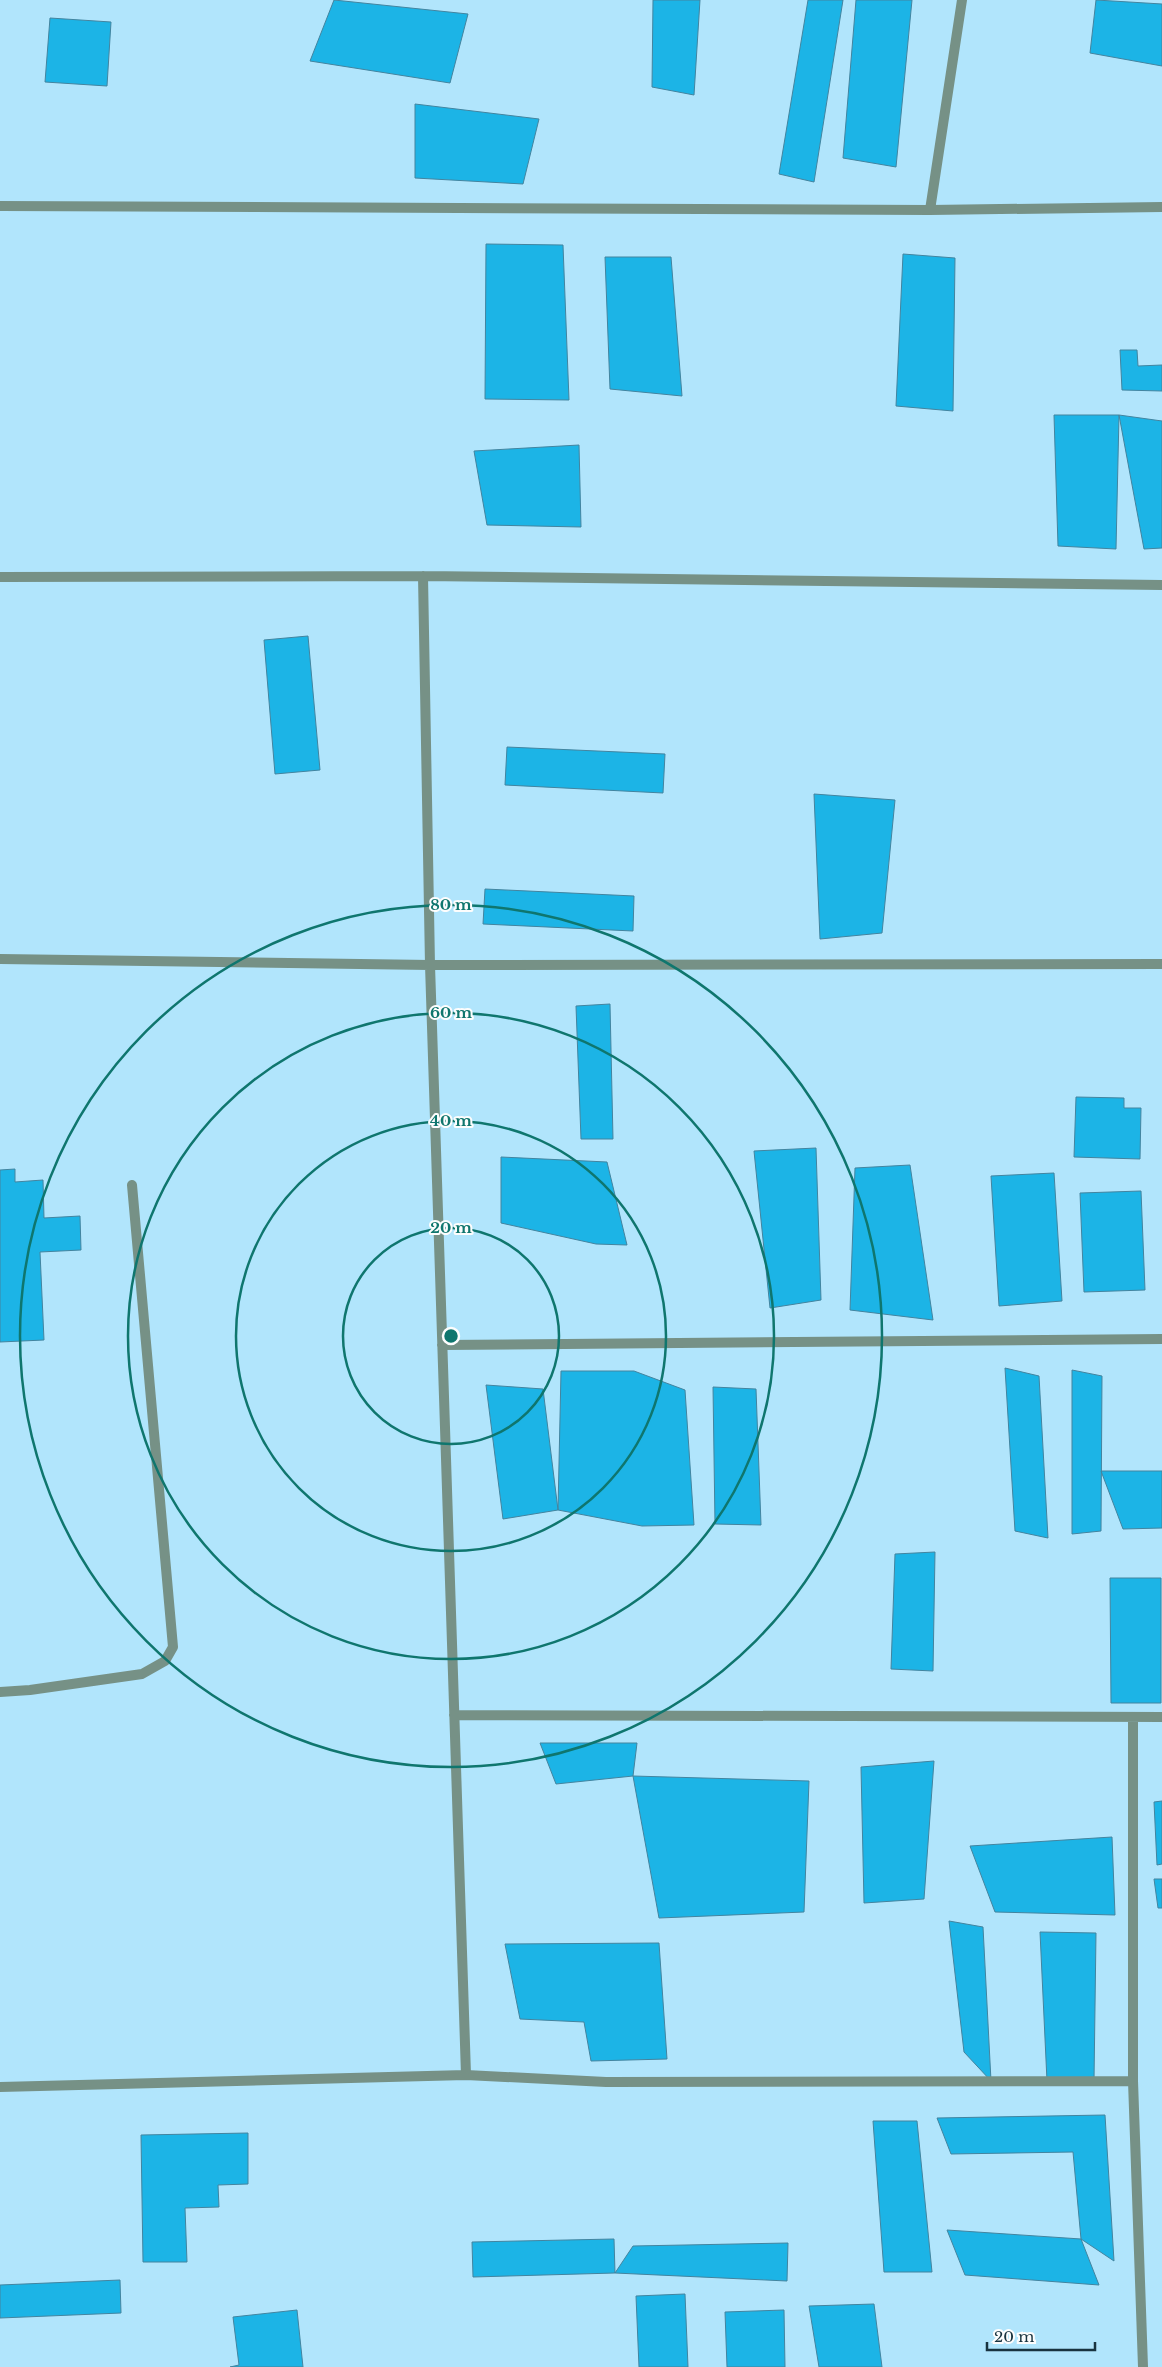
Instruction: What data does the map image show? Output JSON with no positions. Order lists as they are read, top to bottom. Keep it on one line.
{"scale_bar":"20 m","rings":["80 m","60 m","40 m","20 m"]}
